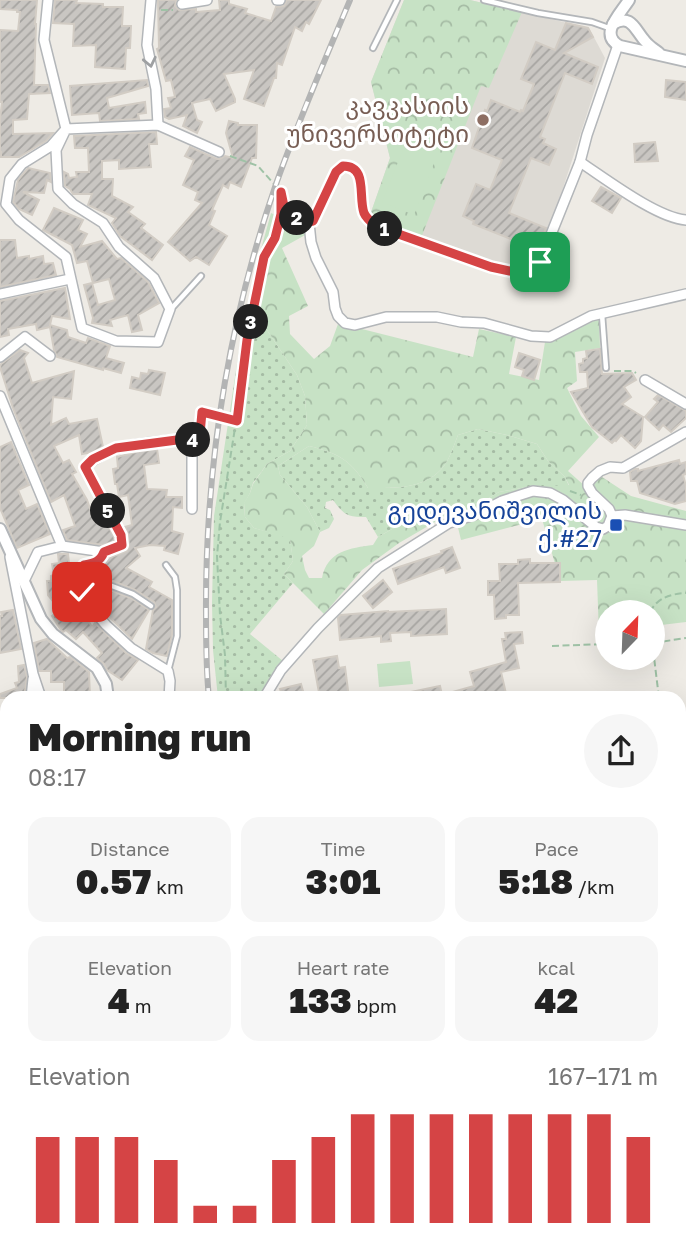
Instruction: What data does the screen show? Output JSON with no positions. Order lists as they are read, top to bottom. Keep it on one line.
{"places":{"other":["კავკასიის უნივერსიტეტი"],"transit":["გედევანიშვილის ქ.#27"]},"north":"top right","page":{"pins":["2","1","3","4","5"],"heading":["Morning run","08:17"],"stats":[["Distance","0.57 km"],["Time","3:01"],["Pace","5:18 /km"],["Elevation","4 m"],["Heart rate","133 bpm"],["kcal","42"]],"chart":["Elevation","167–171 m"]}}
